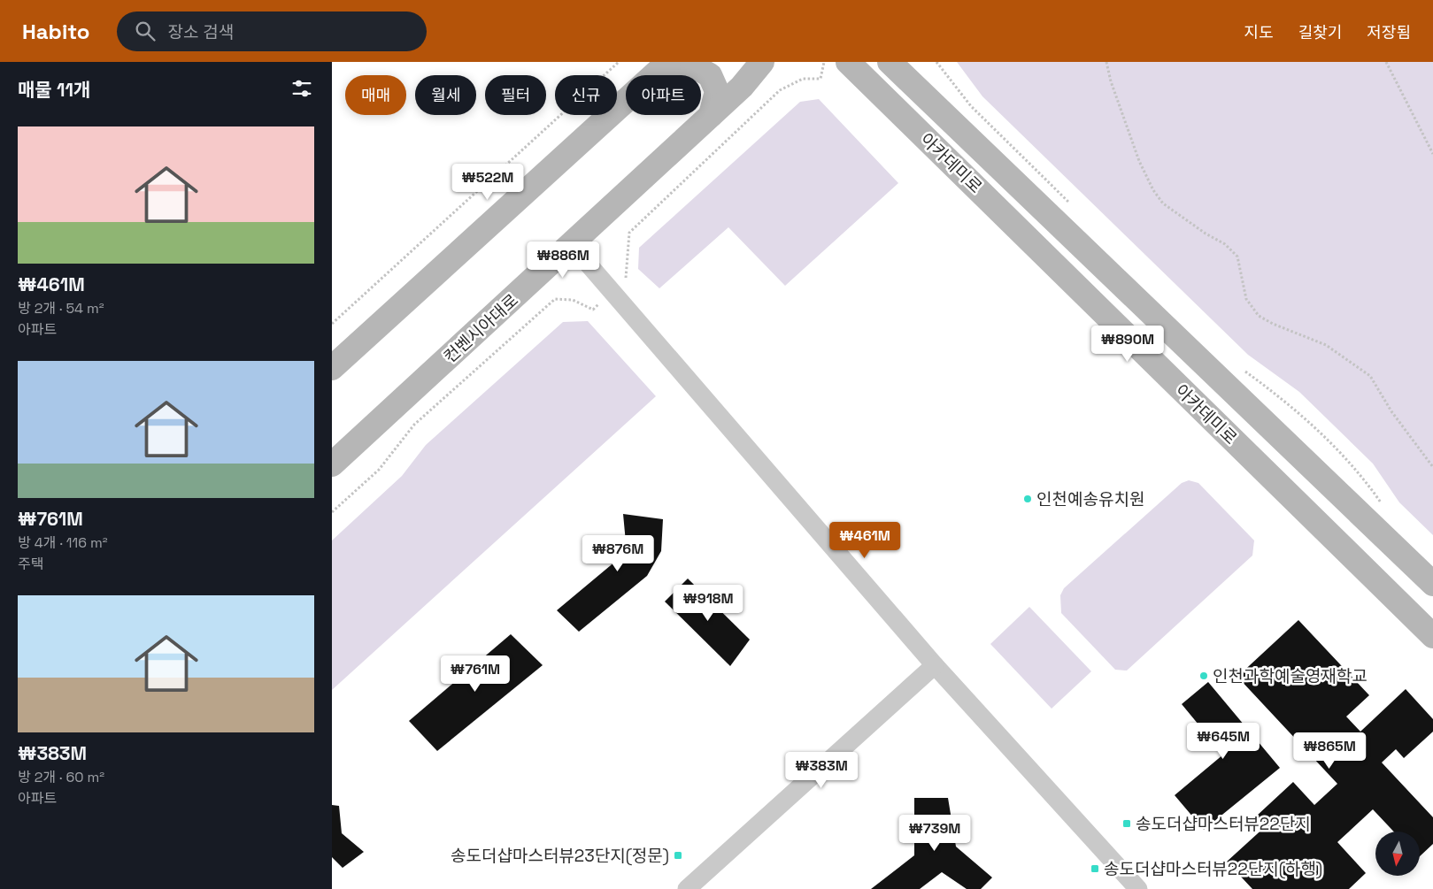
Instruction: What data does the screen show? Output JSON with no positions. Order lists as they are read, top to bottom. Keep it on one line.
{"streets":{"main road":["아카데미로","컨벤시아대로"]},"places":{"other":["인천예송유치원","인천과학예술영재학교"],"transit":["송도더샵마스터뷰22단지","송도더샵마스터뷰23단지(정문)","송도더샵마스터뷰22단지(하행)"]},"north":"bottom","page":{"header":"Habito","search":"장소 검색","nav":["지도","길찾기","저장됨"],"heading":"매물 11개","chip":["매매","월세","필터","신규","아파트"],"list":[{"name":"₩461M","note":"방 2개 · 54 m² · 아파트"},{"name":"₩761M","note":"방 4개 · 116 m² · 주택"},{"name":"₩383M","note":"방 2개 · 60 m² · 아파트"}],"price":["₩522M","₩886M","₩890M","₩461M","₩876M","₩918M","₩761M","₩645M","₩865M","₩383M","₩739M"]}}
